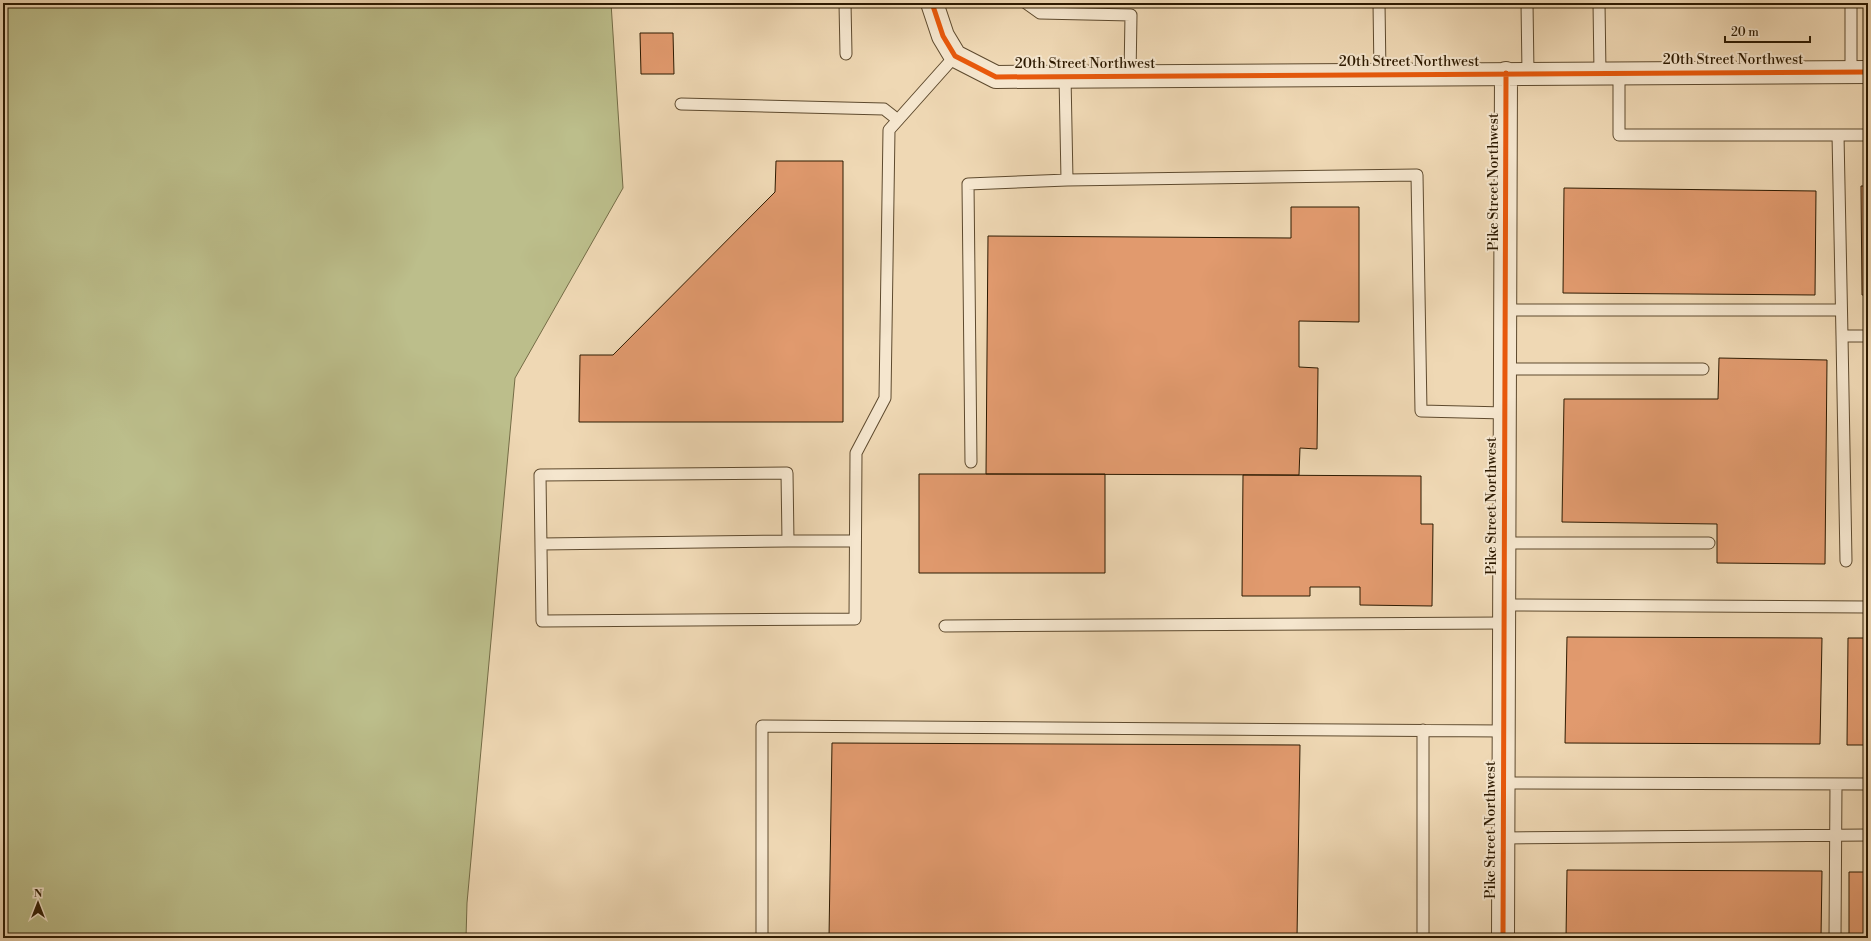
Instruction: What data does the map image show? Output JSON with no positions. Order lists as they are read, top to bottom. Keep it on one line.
{"streets":{"street":["20th Street Northwest","Pike Street Northwest"]},"crossings":[["20th Street Northwest","Pike Street Northwest"]],"scale_bar":"20 m","north":"top"}
